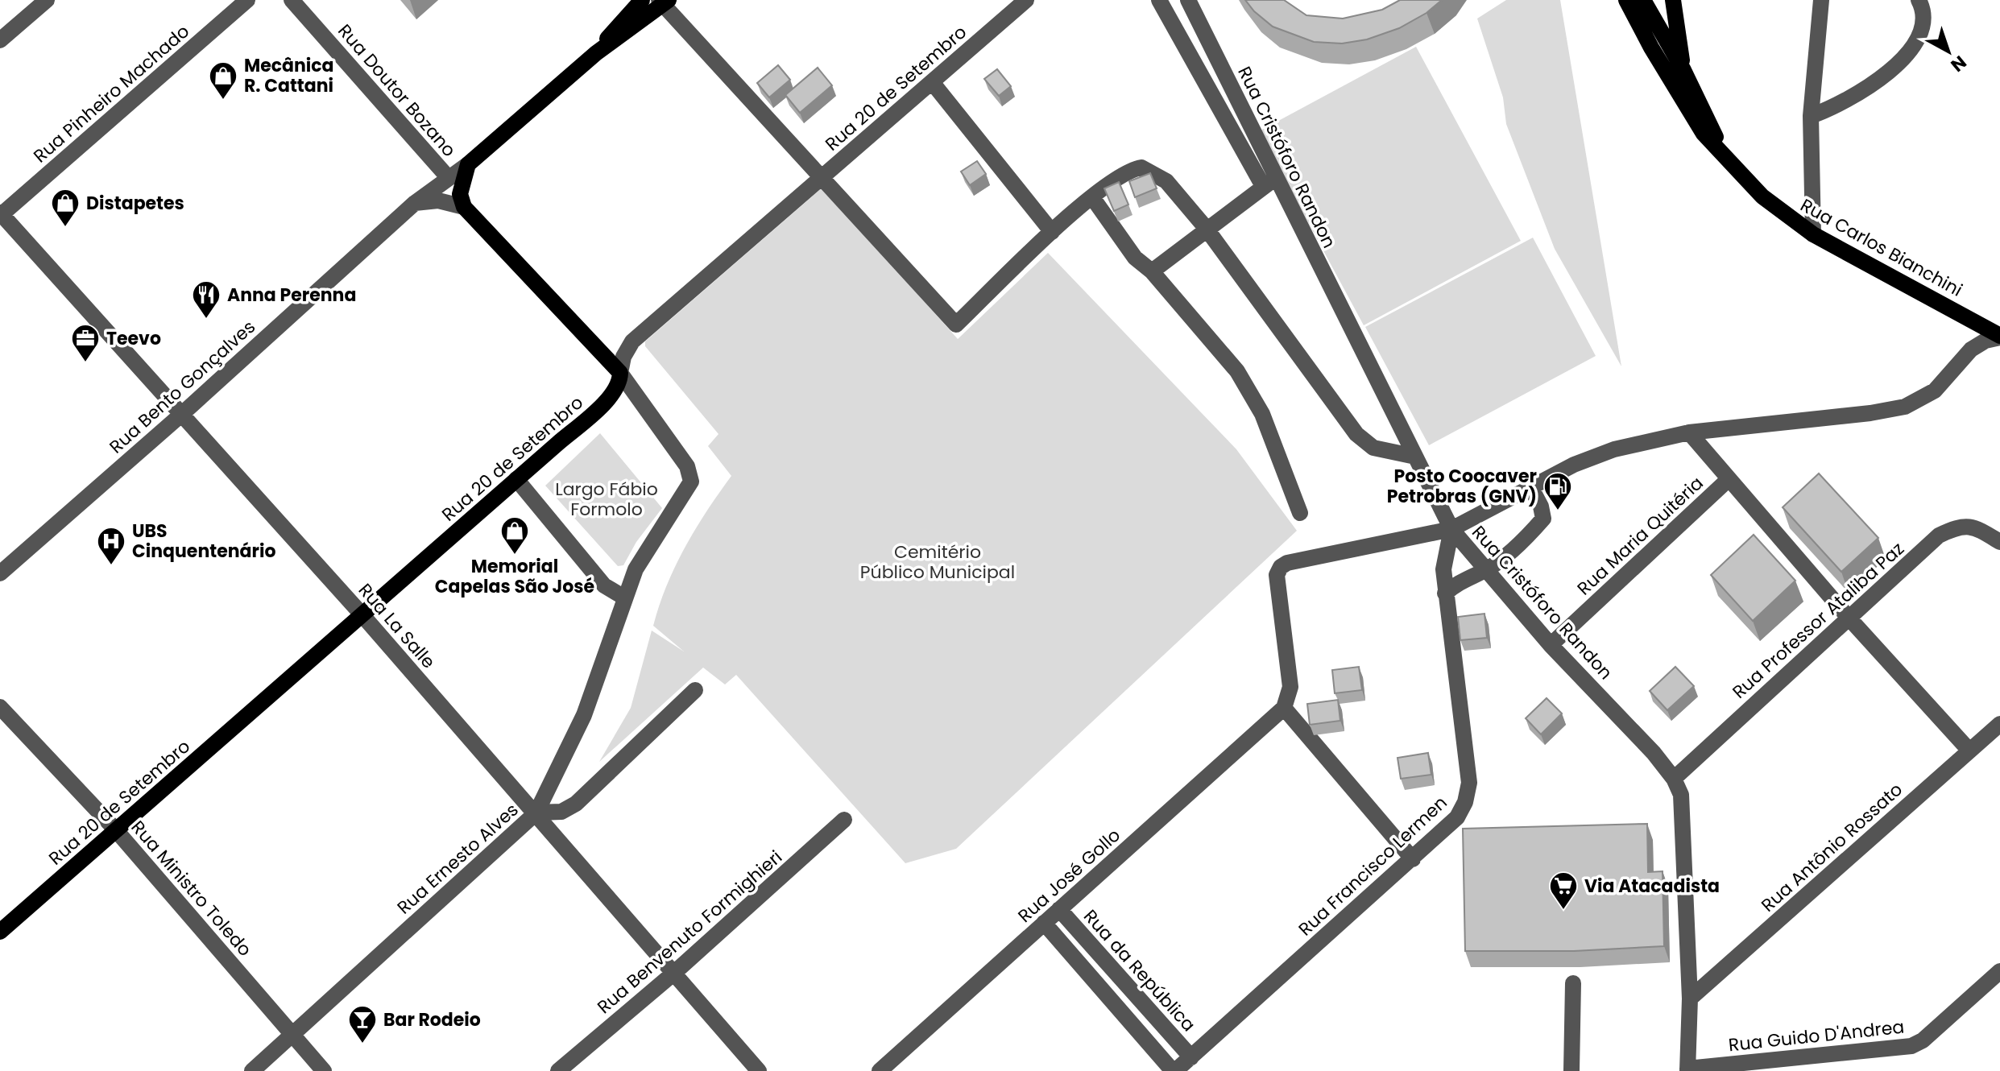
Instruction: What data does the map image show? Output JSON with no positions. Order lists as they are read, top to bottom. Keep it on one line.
{"streets":{"main road":["Rua 20 de Setembro","Rua Doutor Bozano","Rua Carlos Bianchini","Rua Bento Gonçalves"],"street":["Rua Pinheiro Machado","Rua Cristóforo Randon","Rua Maria Quitéria","Rua Professor Ataliba Paz","Rua La Salle","Rua Antônio Rossato","Rua Ernesto Alves","Rua Francisco Lermen","Rua José Gollo","Rua Ministro Toledo","Rua Benvenuto Formighieri","Rua da República","Rua Guido D'Andrea"]},"crossings":[["Rua 20 de Setembro","Rua La Salle"],["Rua 20 de Setembro","Rua Ministro Toledo"],["Rua Doutor Bozano","Rua Bento Gonçalves"],["Rua Pinheiro Machado","Rua La Salle"],["Rua Cristóforo Randon","Rua Maria Quitéria"],["Rua Cristóforo Randon","Rua Professor Ataliba Paz"],["Rua Cristóforo Randon","Rua Antônio Rossato"],["Rua Cristóforo Randon","Rua Francisco Lermen"],["Rua Cristóforo Randon","Rua Guido D'Andrea"],["Rua Bento Gonçalves","Rua La Salle"],["Rua La Salle","Rua Ernesto Alves"],["Rua La Salle","Rua Benvenuto Formighieri"],["Rua Ernesto Alves","Rua Ministro Toledo"],["Rua Francisco Lermen","Rua da República"],["Rua José Gollo","Rua da República"]],"parks":["Largo Fábio Formolo","Cemitério Público Municipal"],"places":{"shop":["Mecânica R. Cattani","Distapetes","Memorial Capelas São José"],"restaurant":["Anna Perenna"],"office":["Teevo"],"fuel station":["Posto Coocaver Petrobras (GNV)"],"hospital":["UBS Cinquentenário"],"supermarket":["Via Atacadista"],"bar":["Bar Rodeio"]},"north":"bottom right"}
